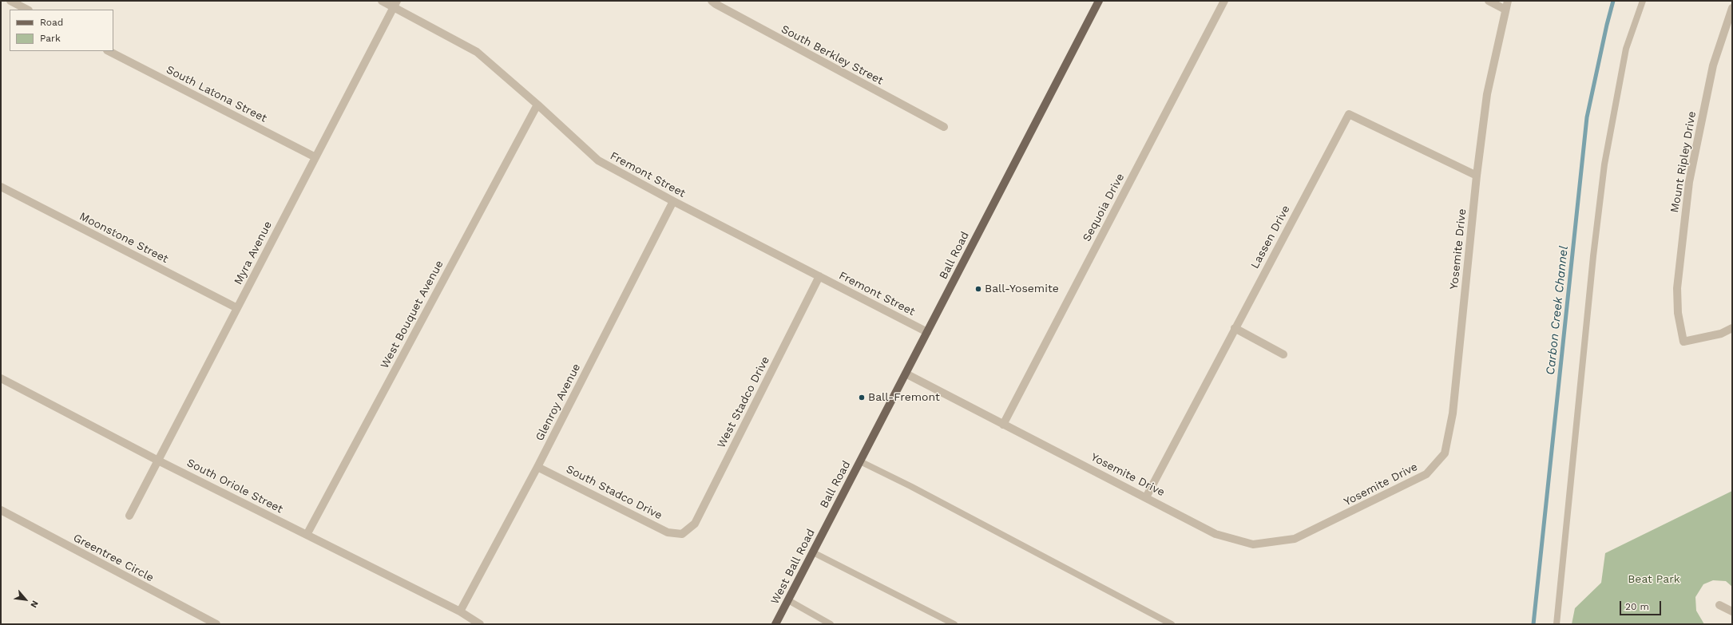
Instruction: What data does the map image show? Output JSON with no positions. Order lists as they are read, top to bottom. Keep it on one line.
{"streets":{"main road":["Ball Road","West Ball Road"],"street":["South Berkley Street","South Latona Street","Mount Ripley Drive","Fremont Street","Sequoia Drive","Lassen Drive","Moonstone Street","Yosemite Drive","Myra Avenue","West Bouquet Avenue","Glenroy Avenue","West Stadco Drive","South Oriole Street","South Stadco Drive","Greentree Circle"]},"crossings":[["South Latona Street","Myra Avenue"],["Fremont Street","Myra Avenue"],["Fremont Street","Ball Road"],["Fremont Street","West Bouquet Avenue"],["Fremont Street","Glenroy Avenue"],["Fremont Street","West Stadco Drive"],["Sequoia Drive","Yosemite Drive"],["Lassen Drive","Yosemite Drive"],["Moonstone Street","Myra Avenue"],["Yosemite Drive","Ball Road"],["Myra Avenue","South Oriole Street"],["Ball Road","West Ball Road"],["West Bouquet Avenue","South Oriole Street"],["Glenroy Avenue","South Oriole Street"],["Glenroy Avenue","South Stadco Drive"],["West Stadco Drive","South Stadco Drive"]],"water":["Carbon Creek Channel"],"parks":["Beat Park"],"places":["Ball-Yosemite","Ball-Fremont"],"legend":["Road","Park"],"scale_bar":"20 m","north":"bottom right"}
